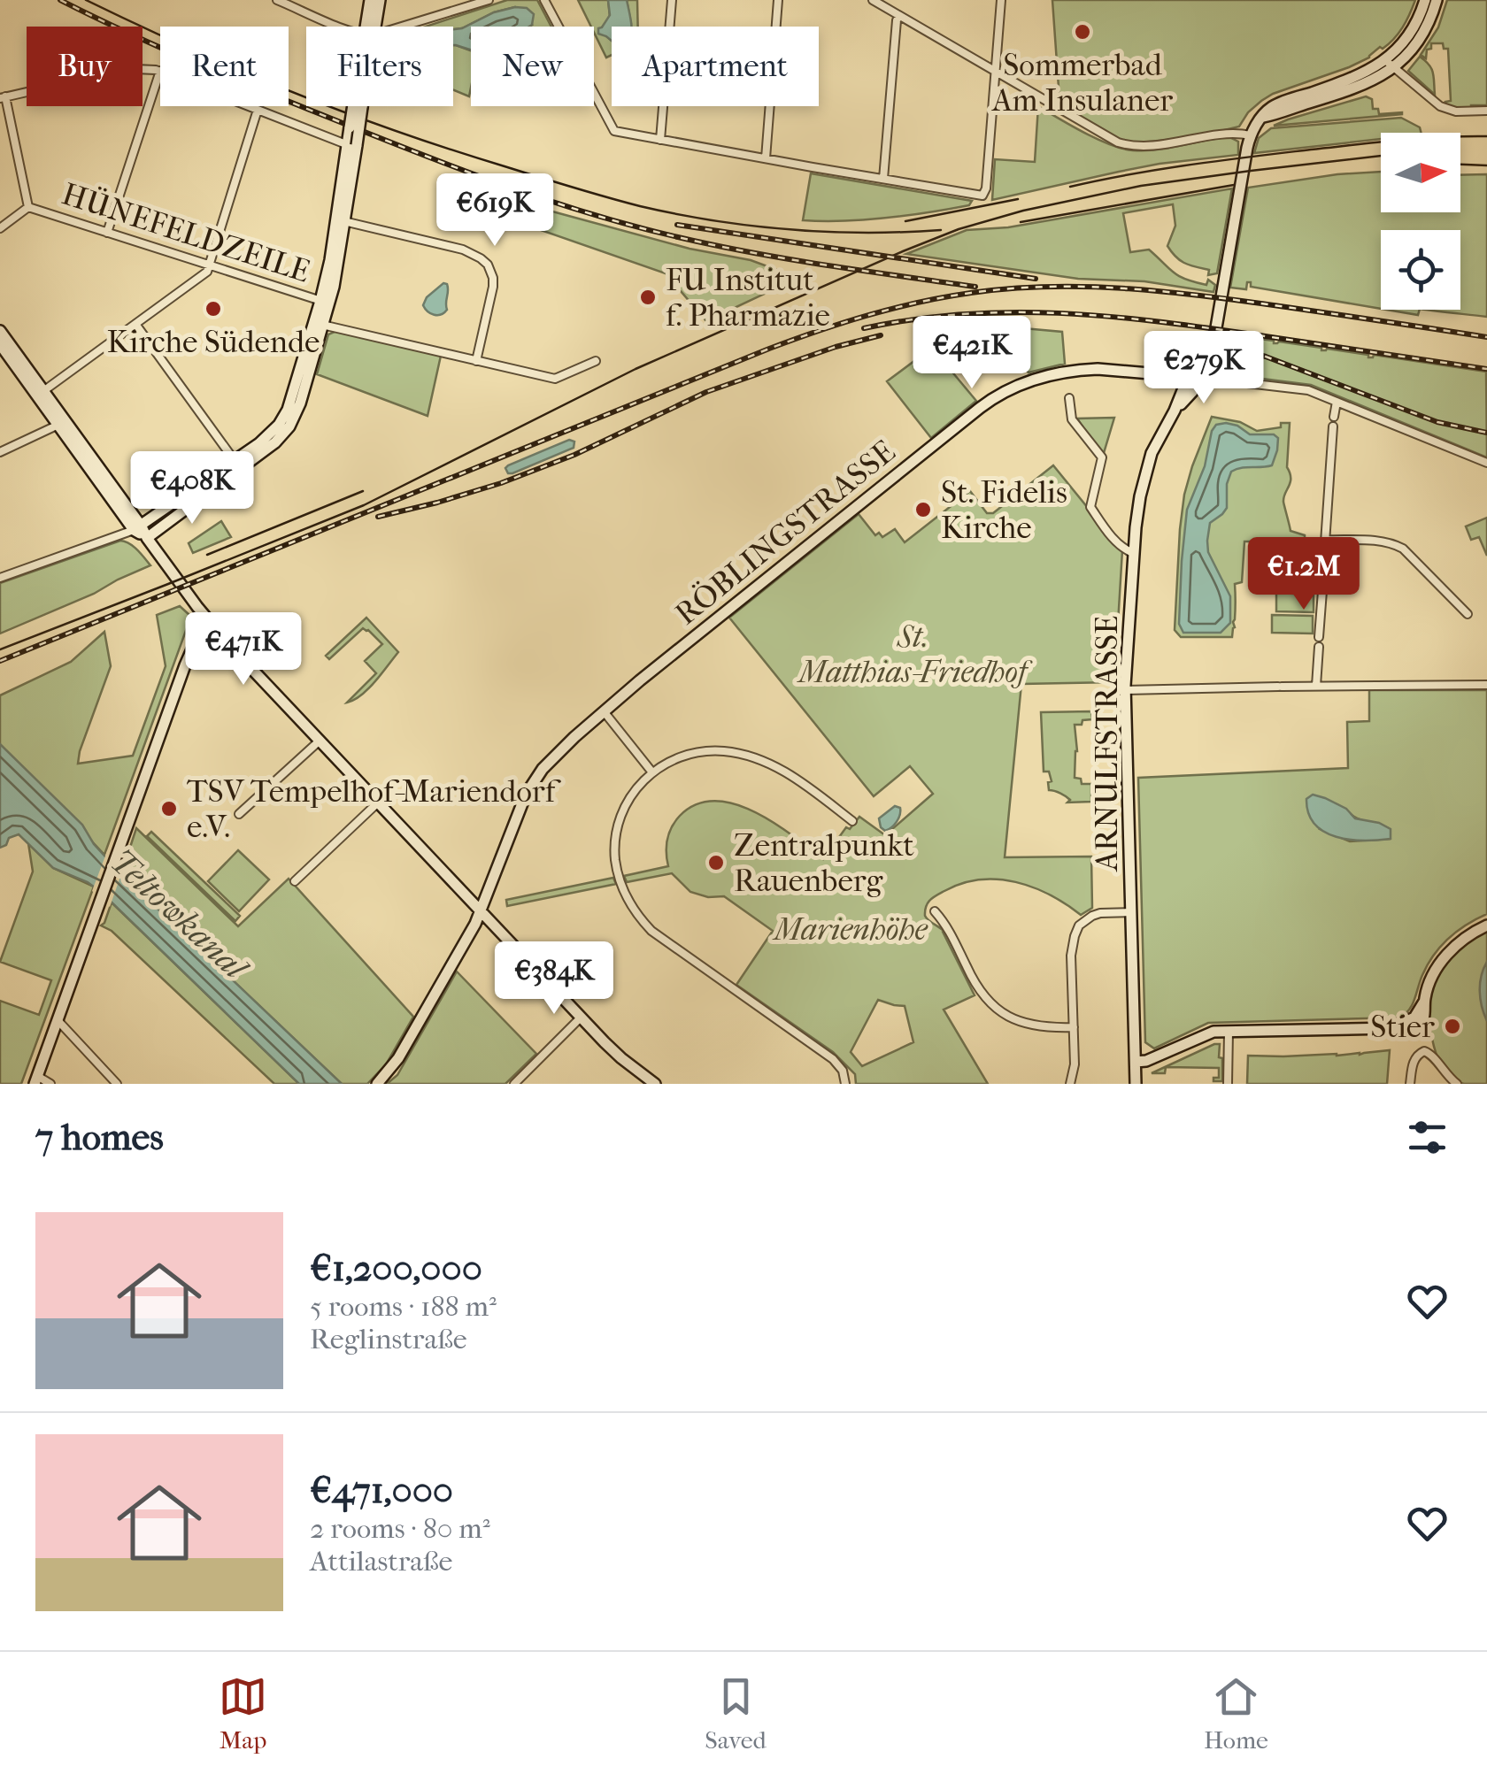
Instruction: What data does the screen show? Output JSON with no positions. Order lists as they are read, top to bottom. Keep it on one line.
{"streets":{"main road":["RÖBLINGSTRASSE","ARNULFSTRASSE"],"street":["HÜNEFELDZEILE"]},"crossings":[["RÖBLINGSTRASSE","ARNULFSTRASSE"]],"water":["Teltowkanal"],"parks":["St. Matthias-Friedhof","Marienhöhe"],"places":["Sommerbad Am Insulaner","FU Institut f. Pharmazie","Kirche Südende","St. Fidelis Kirche","TSV Tempelhof-Mariendorf e.V.","Zentralpunkt Rauenberg","Stier"],"north":"right","page":{"chip":["Buy","Rent","Filters","New","Apartment"],"price":["€619K","€421K","€279K","€408K","€1.2M","€471K","€384K"],"heading":"7 homes","list":[{"name":"€1,200,000","note":"5 rooms · 188 m² · Reglinstraße"},{"name":"€471,000","note":"2 rooms · 80 m² · Attilastraße"}],"tabs":["Map","Saved","Home"]}}
